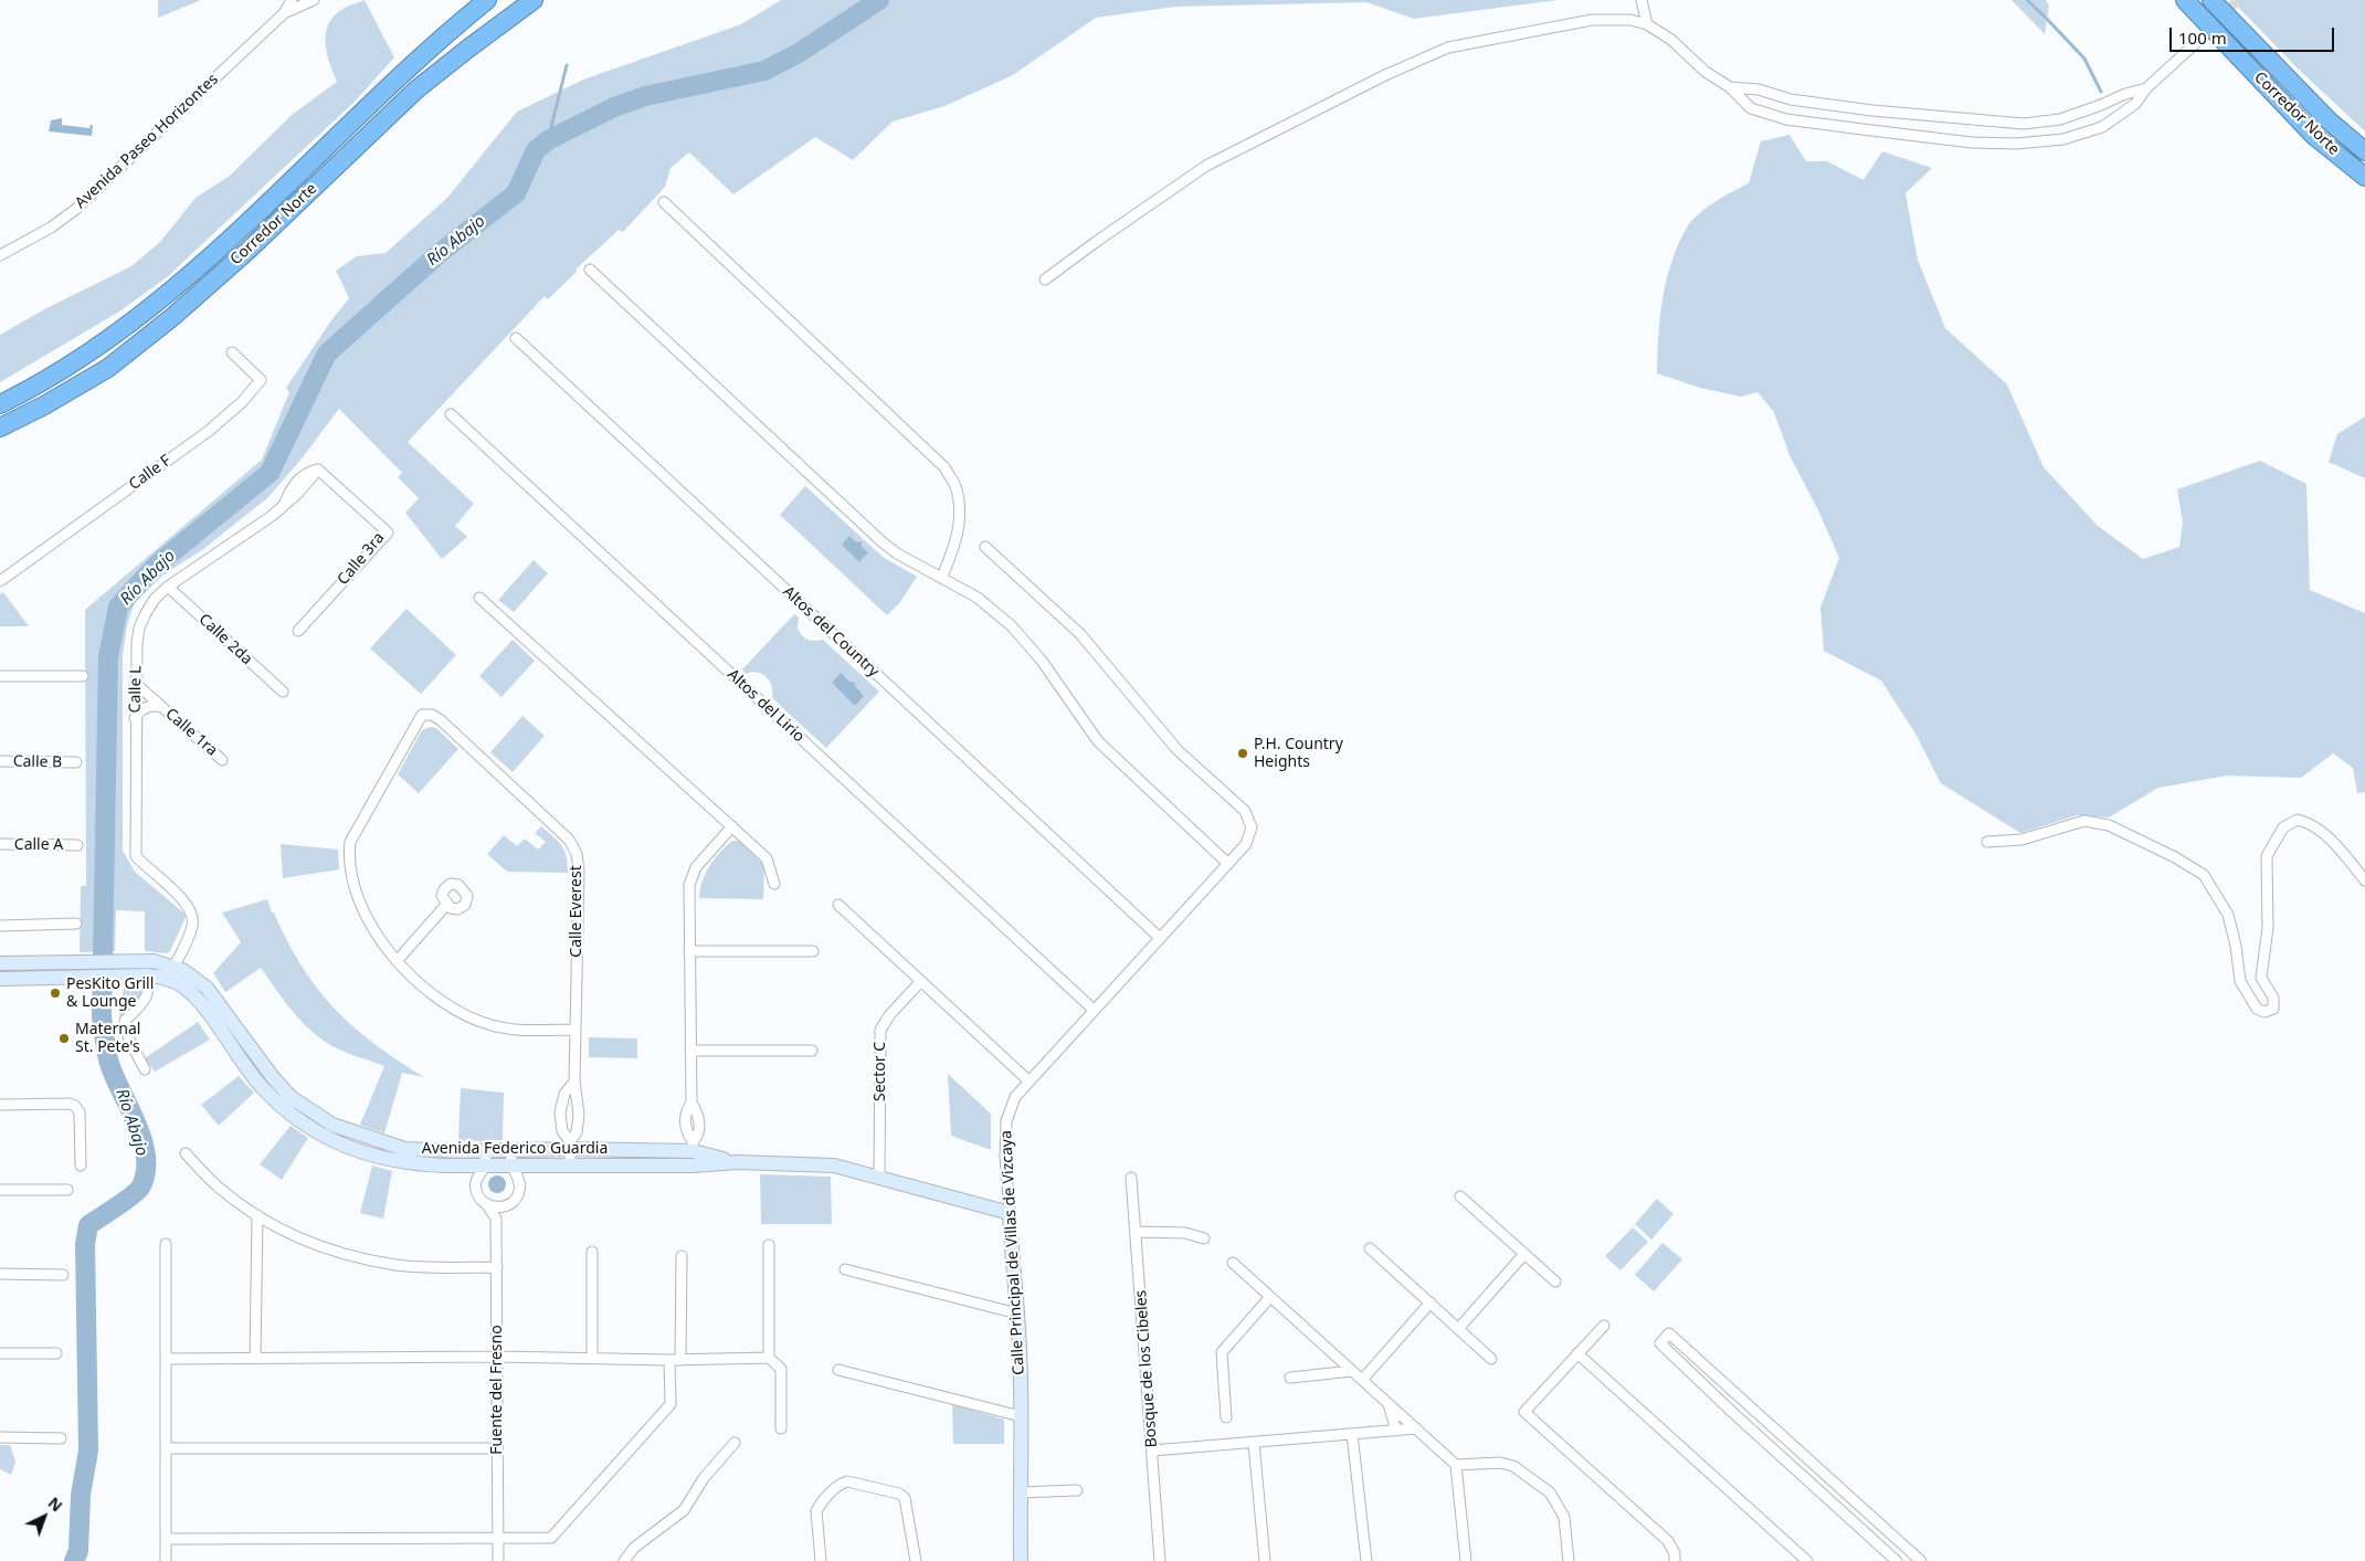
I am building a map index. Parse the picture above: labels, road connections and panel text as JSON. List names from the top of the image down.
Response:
{
  "streets": {
    "highway": ["Corredor Norte"],
    "street": [
      "Avenida Paseo Horizontes",
      "Calle F",
      "Calle 3ra",
      "Altos del Country",
      "Calle 2da",
      "Calle L",
      "Altos del Lirio",
      "Calle 1ra",
      "Calle B",
      "Calle A",
      "Calle Everest",
      "Sector C",
      "Avenida Federico Guardia",
      "Calle Principal de Villas de Vizcaya",
      "Bosque de los Cibeles",
      "Fuente del Fresno"
    ]
  },
  "crossings": [
    ["Calle 3ra", "Calle L"],
    ["Altos del Country", "Calle Principal de Villas de Vizcaya"],
    ["Calle 2da", "Calle L"],
    ["Calle L", "Calle 1ra"],
    ["Calle L", "Avenida Federico Guardia"],
    ["Altos del Lirio", "Calle Principal de Villas de Vizcaya"],
    ["Calle Everest", "Avenida Federico Guardia"],
    ["Sector C", "Avenida Federico Guardia"],
    ["Avenida Federico Guardia", "Calle Principal de Villas de Vizcaya"]
  ],
  "water": ["Río Abajo"],
  "places": ["P.H. Country Heights", "PesKito Grill & Lounge", "Maternal St. Pete's"],
  "scale_bar": "100 m",
  "north": "top right"
}
